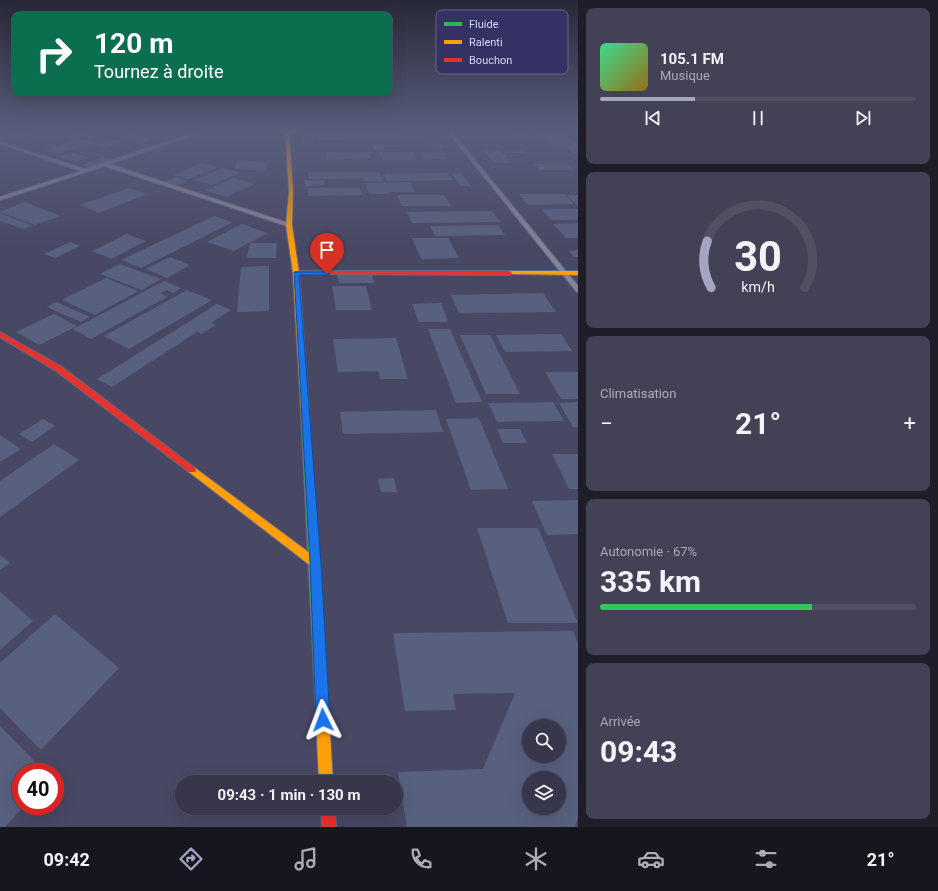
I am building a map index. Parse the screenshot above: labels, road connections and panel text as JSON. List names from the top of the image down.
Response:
{
  "legend": ["Fluide", "Ralenti", "Bouchon"],
  "page": {
    "turn": ["120 m", "Tournez à droite"],
    "song": ["105.1 FM", "Musique"],
    "tile": [
      "Climatisation",
      ["Autonomie · 67%", "335 km"],
      ["Arrivée", "09:43"]
    ],
    "heat": ["−", "21°", "+"],
    "limit": "40",
    "trip": "09:43 · 1 min · 130 m",
    "tabs": ["09:42", "21°"],
    "gauge": ["30", "km/h"]
  }
}
